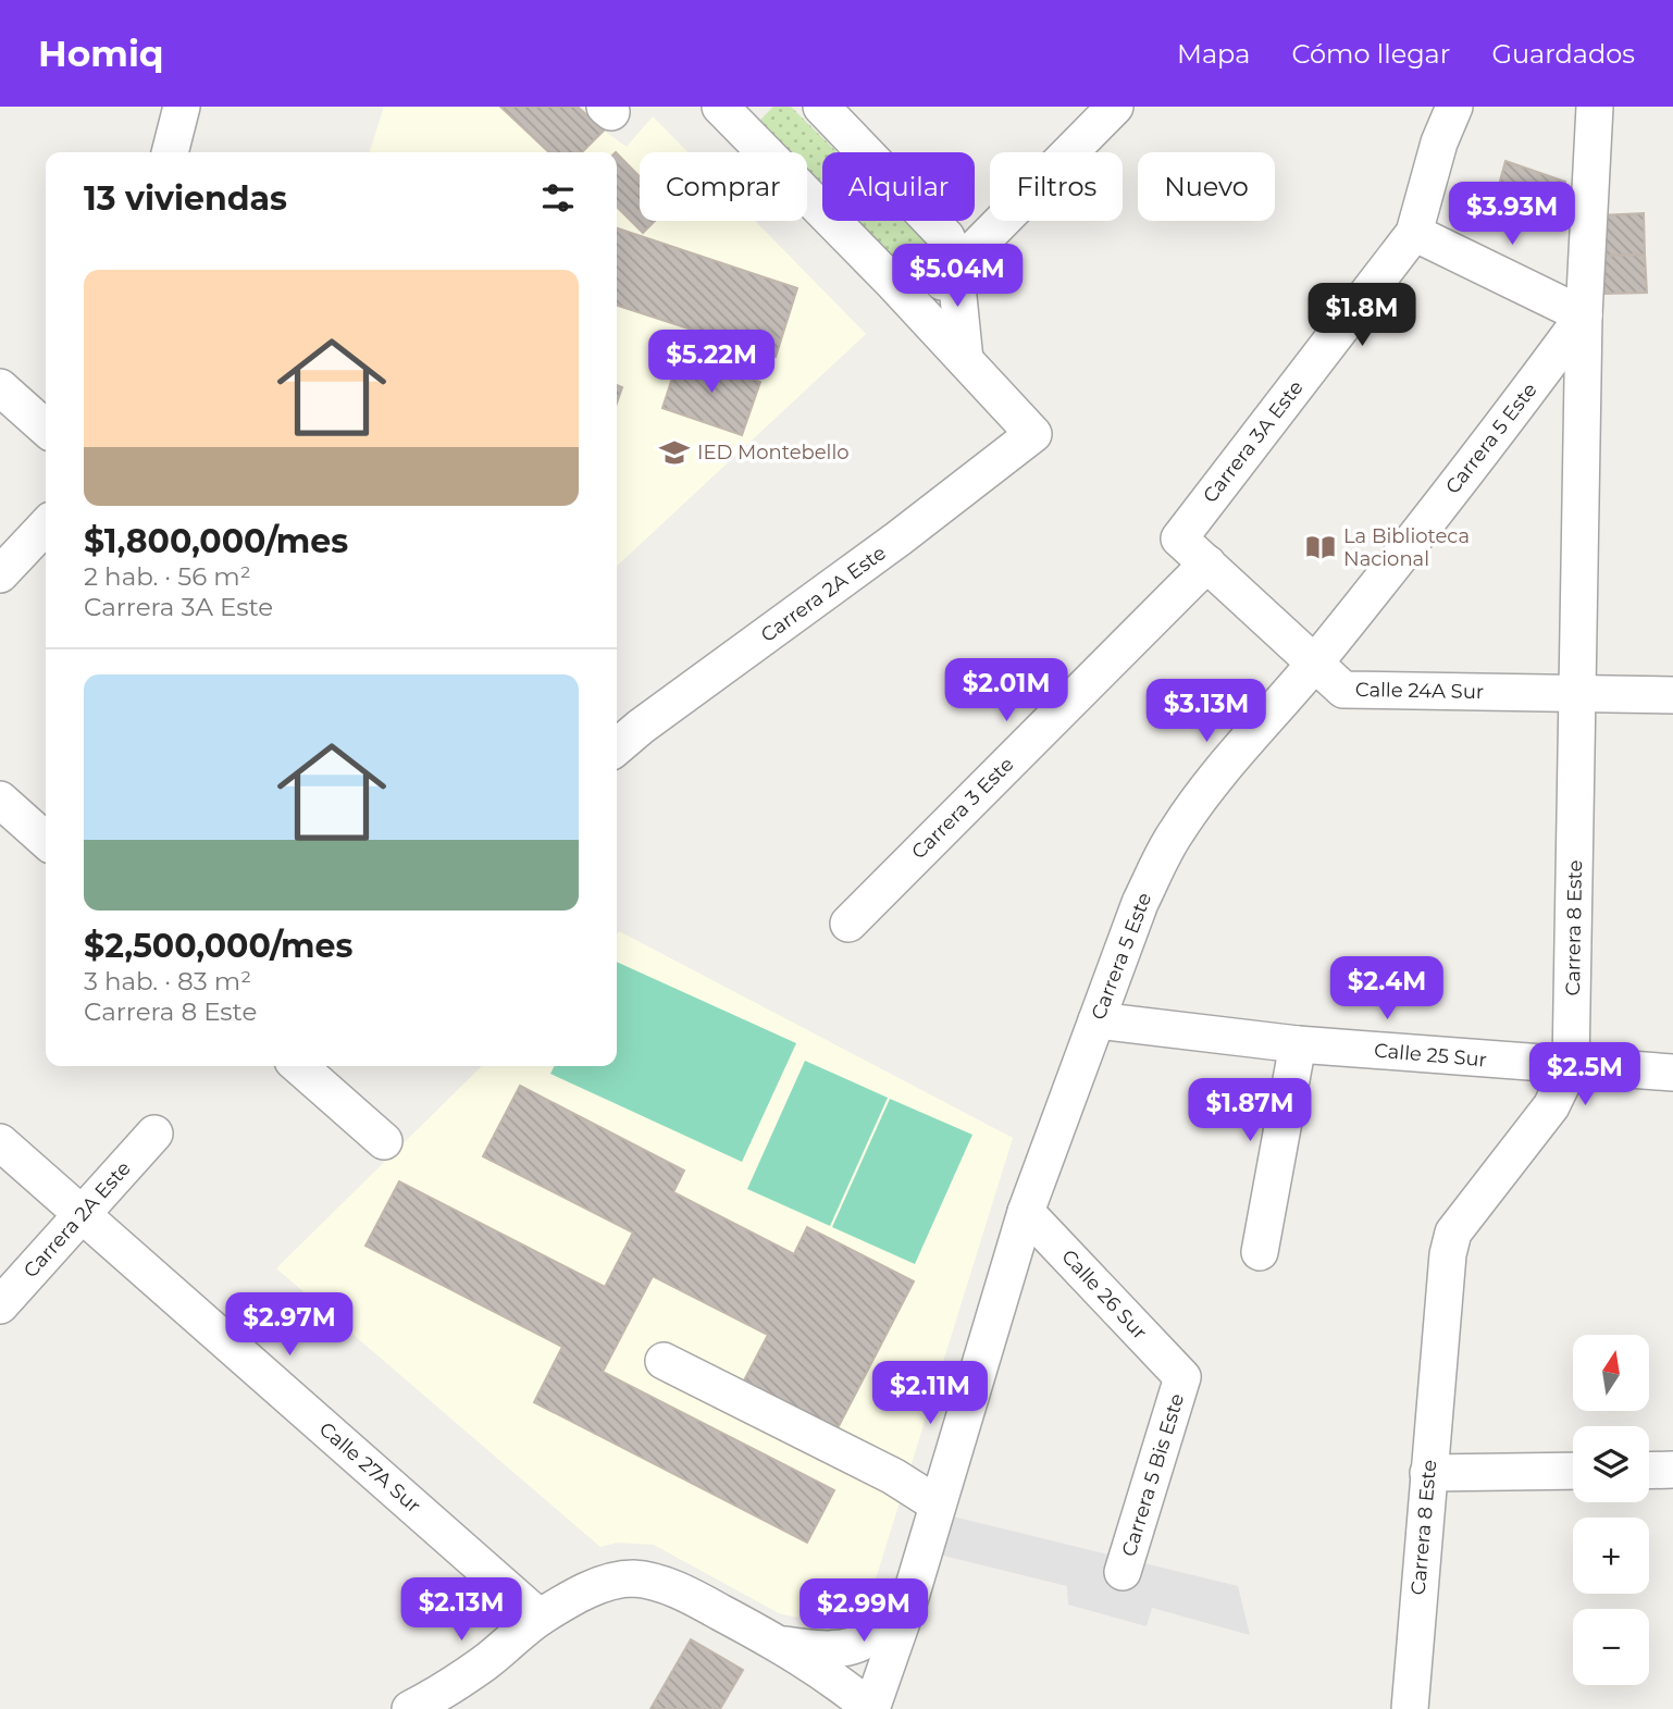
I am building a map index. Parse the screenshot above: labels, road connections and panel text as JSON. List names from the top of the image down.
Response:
{
  "streets": {
    "street": [
      "Carrera 5 Este",
      "Carrera 3A Este",
      "Carrera 2A Este",
      "Calle 24A Sur",
      "Carrera 3 Este",
      "Carrera 8 Este",
      "Calle 25 Sur",
      "Calle 26 Sur",
      "Calle 27A Sur",
      "Carrera 5 Bis Este"
    ]
  },
  "crossings": [
    ["Carrera 5 Este", "Calle 24A Sur"],
    ["Carrera 5 Este", "Carrera 8 Este"],
    ["Carrera 5 Este", "Calle 25 Sur"],
    ["Carrera 5 Este", "Calle 26 Sur"],
    ["Carrera 3A Este", "Calle 24A Sur"],
    ["Carrera 2A Este", "Calle 27A Sur"],
    ["Calle 24A Sur", "Carrera 3 Este"],
    ["Calle 24A Sur", "Carrera 8 Este"],
    ["Carrera 8 Este", "Calle 25 Sur"],
    ["Calle 26 Sur", "Carrera 5 Bis Este"]
  ],
  "places": {
    "school or university": ["IED Montebello"],
    "library": ["La Biblioteca Nacional"]
  },
  "north": "top",
  "page": {
    "header": "Homiq",
    "nav": ["Mapa", "Cómo llegar", "Guardados"],
    "chip": [
      "Comprar",
      "Alquilar",
      "Filtros",
      "Nuevo"
    ],
    "heading": "13 viviendas",
    "price": [
      "$3.93M",
      "$5.04M",
      "$1.8M",
      "$5.22M",
      "$2.01M",
      "$3.13M",
      "$2.4M",
      "$2.5M",
      "$1.87M",
      "$2.97M",
      "$2.11M",
      "$2.13M",
      "$2.99M"
    ],
    "list": [
      {
        "name": "$1,800,000/mes",
        "note": "2 hab. · 56 m² · Carrera 3A Este"
      },
      {
        "name": "$2,500,000/mes",
        "note": "3 hab. · 83 m² · Carrera 8 Este"
      }
    ],
    "map_buttons": ["+", "−"]
  }
}
